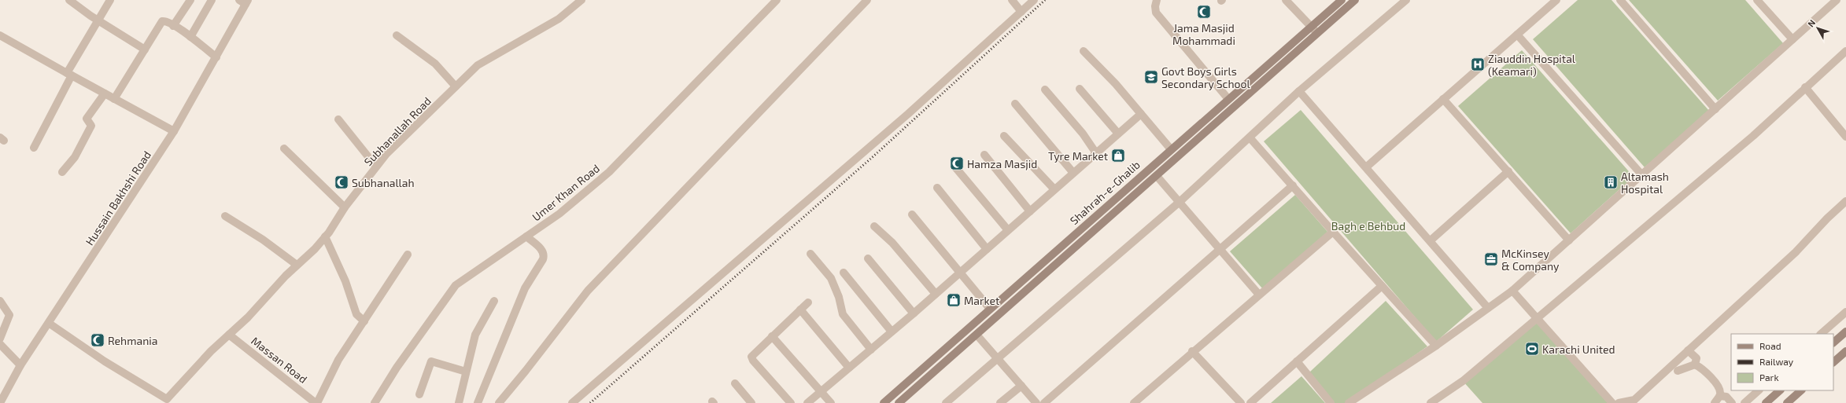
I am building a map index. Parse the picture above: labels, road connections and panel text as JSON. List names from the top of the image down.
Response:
{
  "streets": {
    "main road": ["Shahrah-e-Ghalib"],
    "street": [
      "Subhanallah Road",
      "Umer Khan Road",
      "Hussain Bakhshi Road",
      "Massan Road"
    ]
  },
  "crossings": [
    ["Subhanallah Road", "Massan Road"]
  ],
  "parks": ["Bagh e Behbud"],
  "places": {
    "mosque": [
      "Jama Masjid Mohammadi",
      "Hamza Masjid",
      "Subhanallah",
      "Rehmania"
    ],
    "hospital": ["Ziauddin Hospital (Keamari)"],
    "school or university": ["Govt Boys Girls Secondary School"],
    "shop": ["Tyre Market", "Market"],
    "building": ["Altamash Hospital"],
    "office": ["McKinsey & Company"],
    "sports": ["Karachi United"]
  },
  "legend": ["Road", "Railway", "Park"],
  "north": "top left"
}
